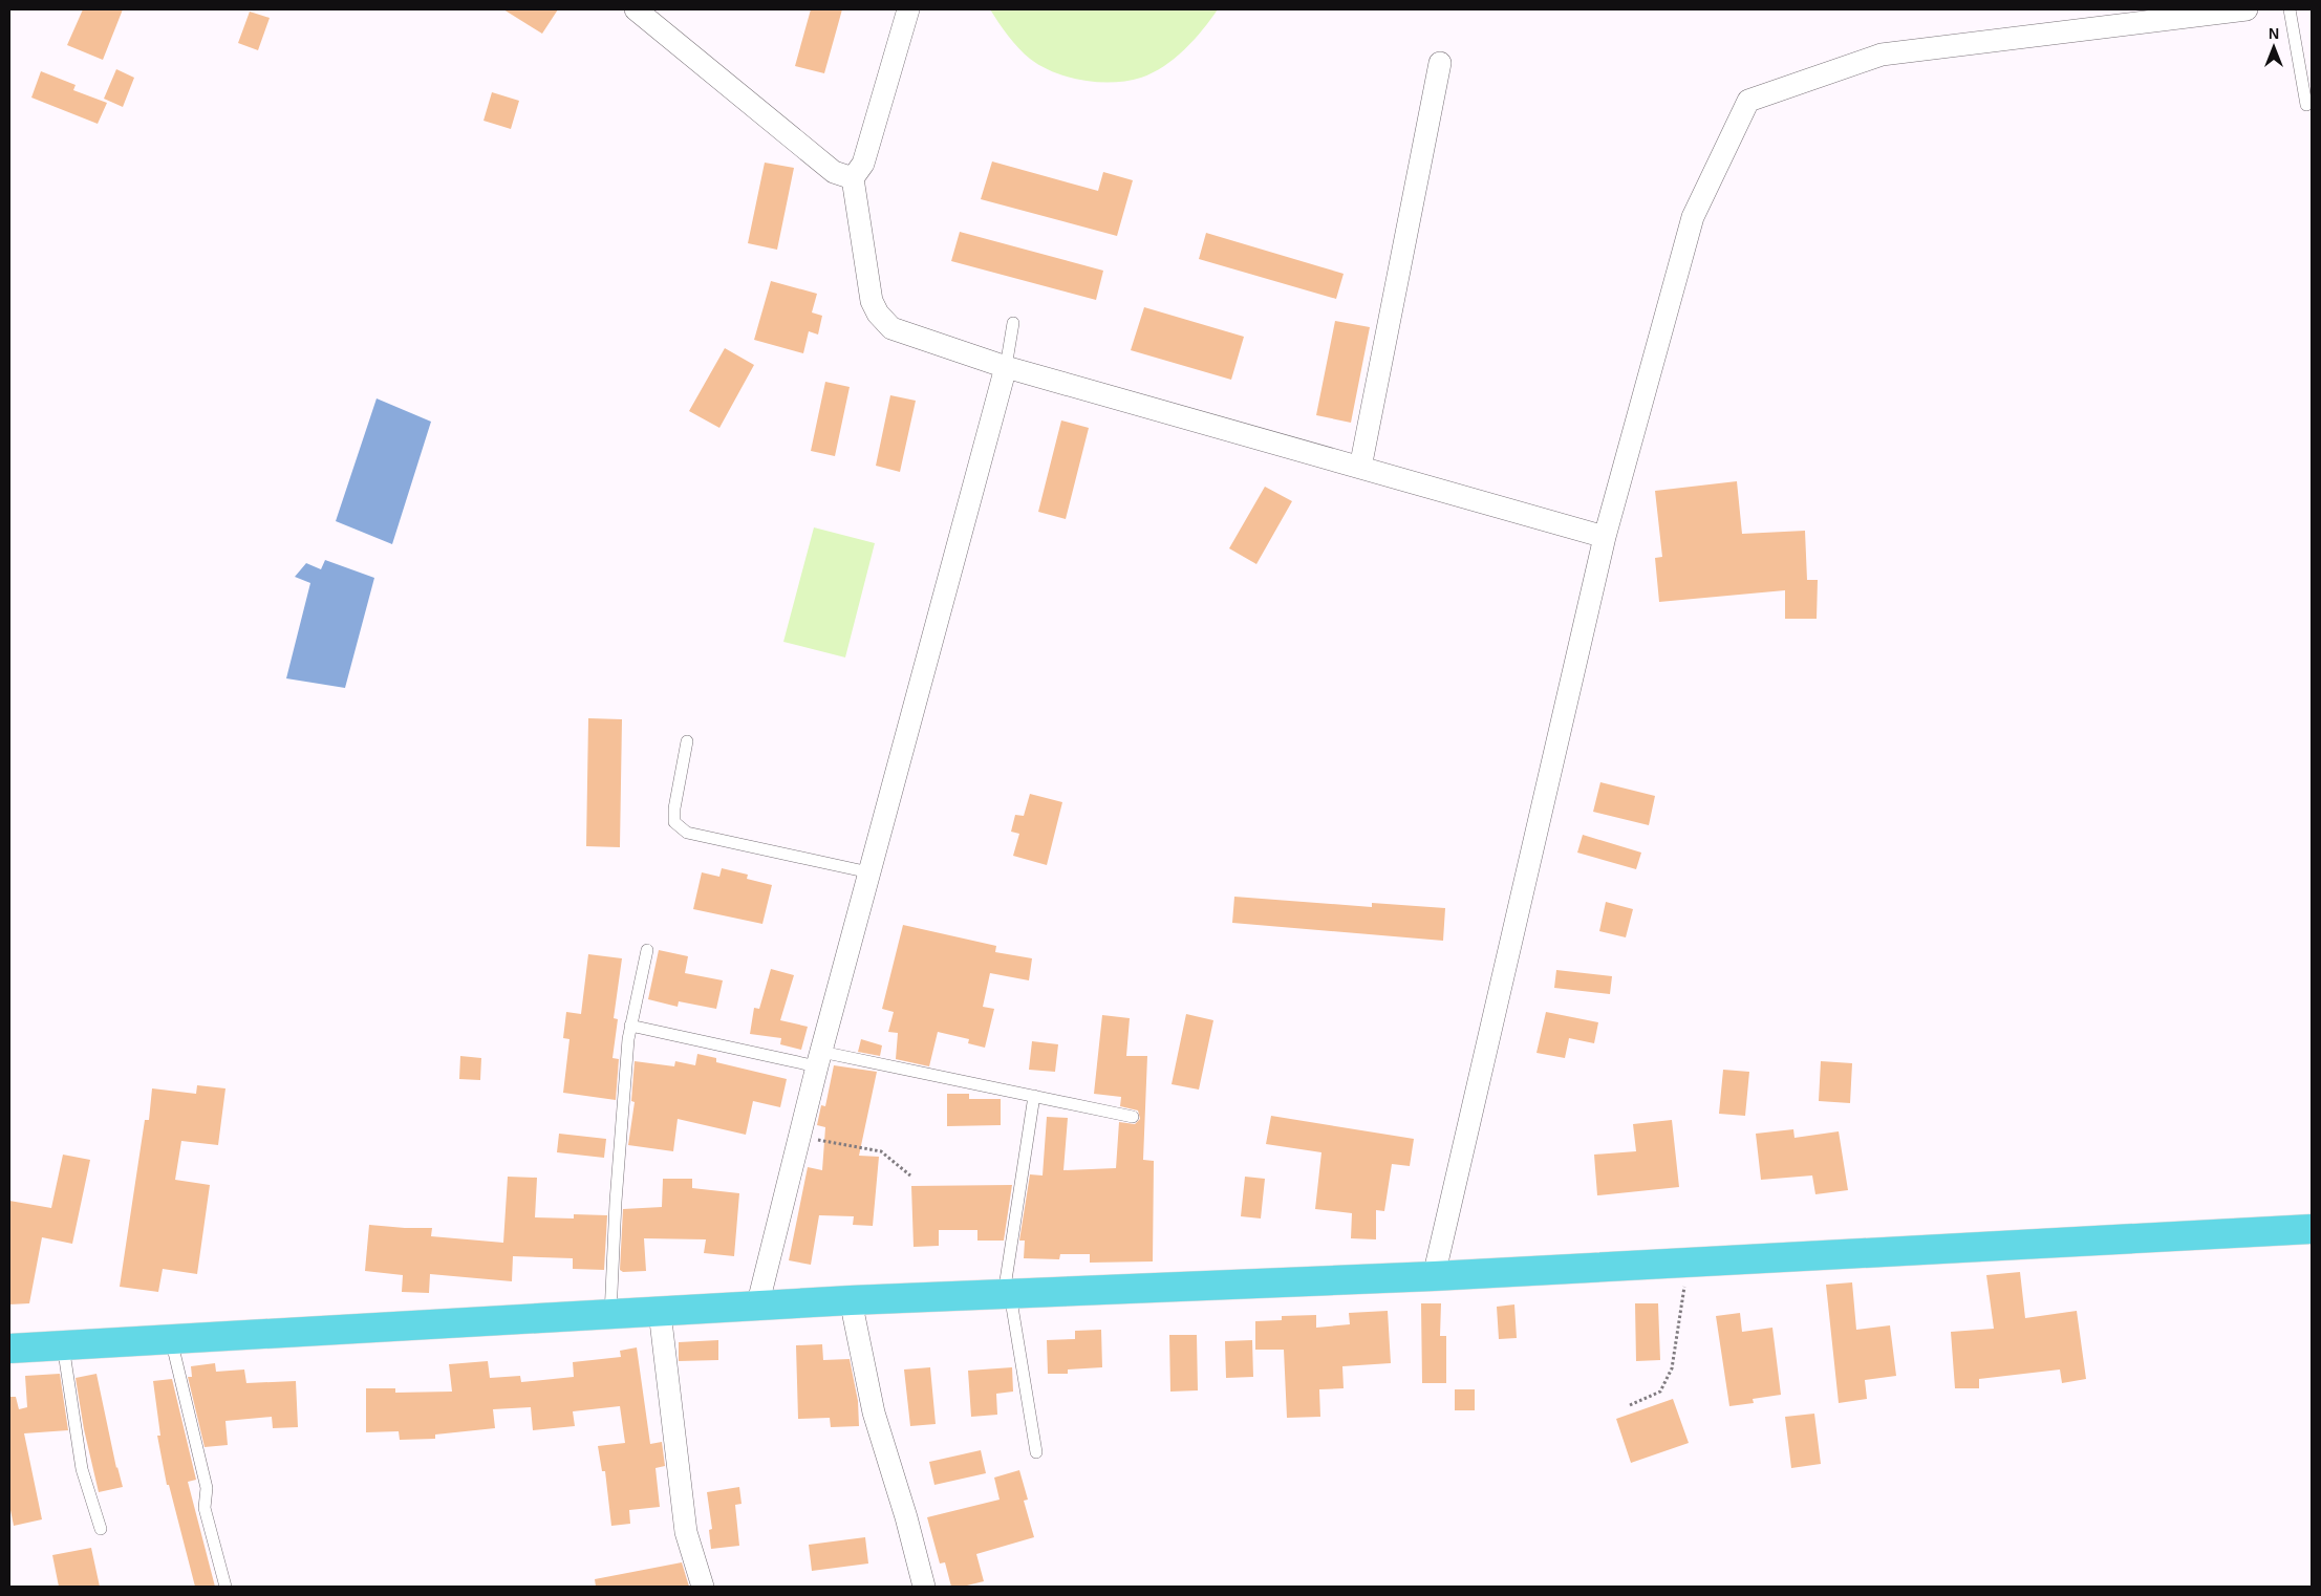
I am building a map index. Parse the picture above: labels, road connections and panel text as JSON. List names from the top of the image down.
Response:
{
  "north": "top"
}
